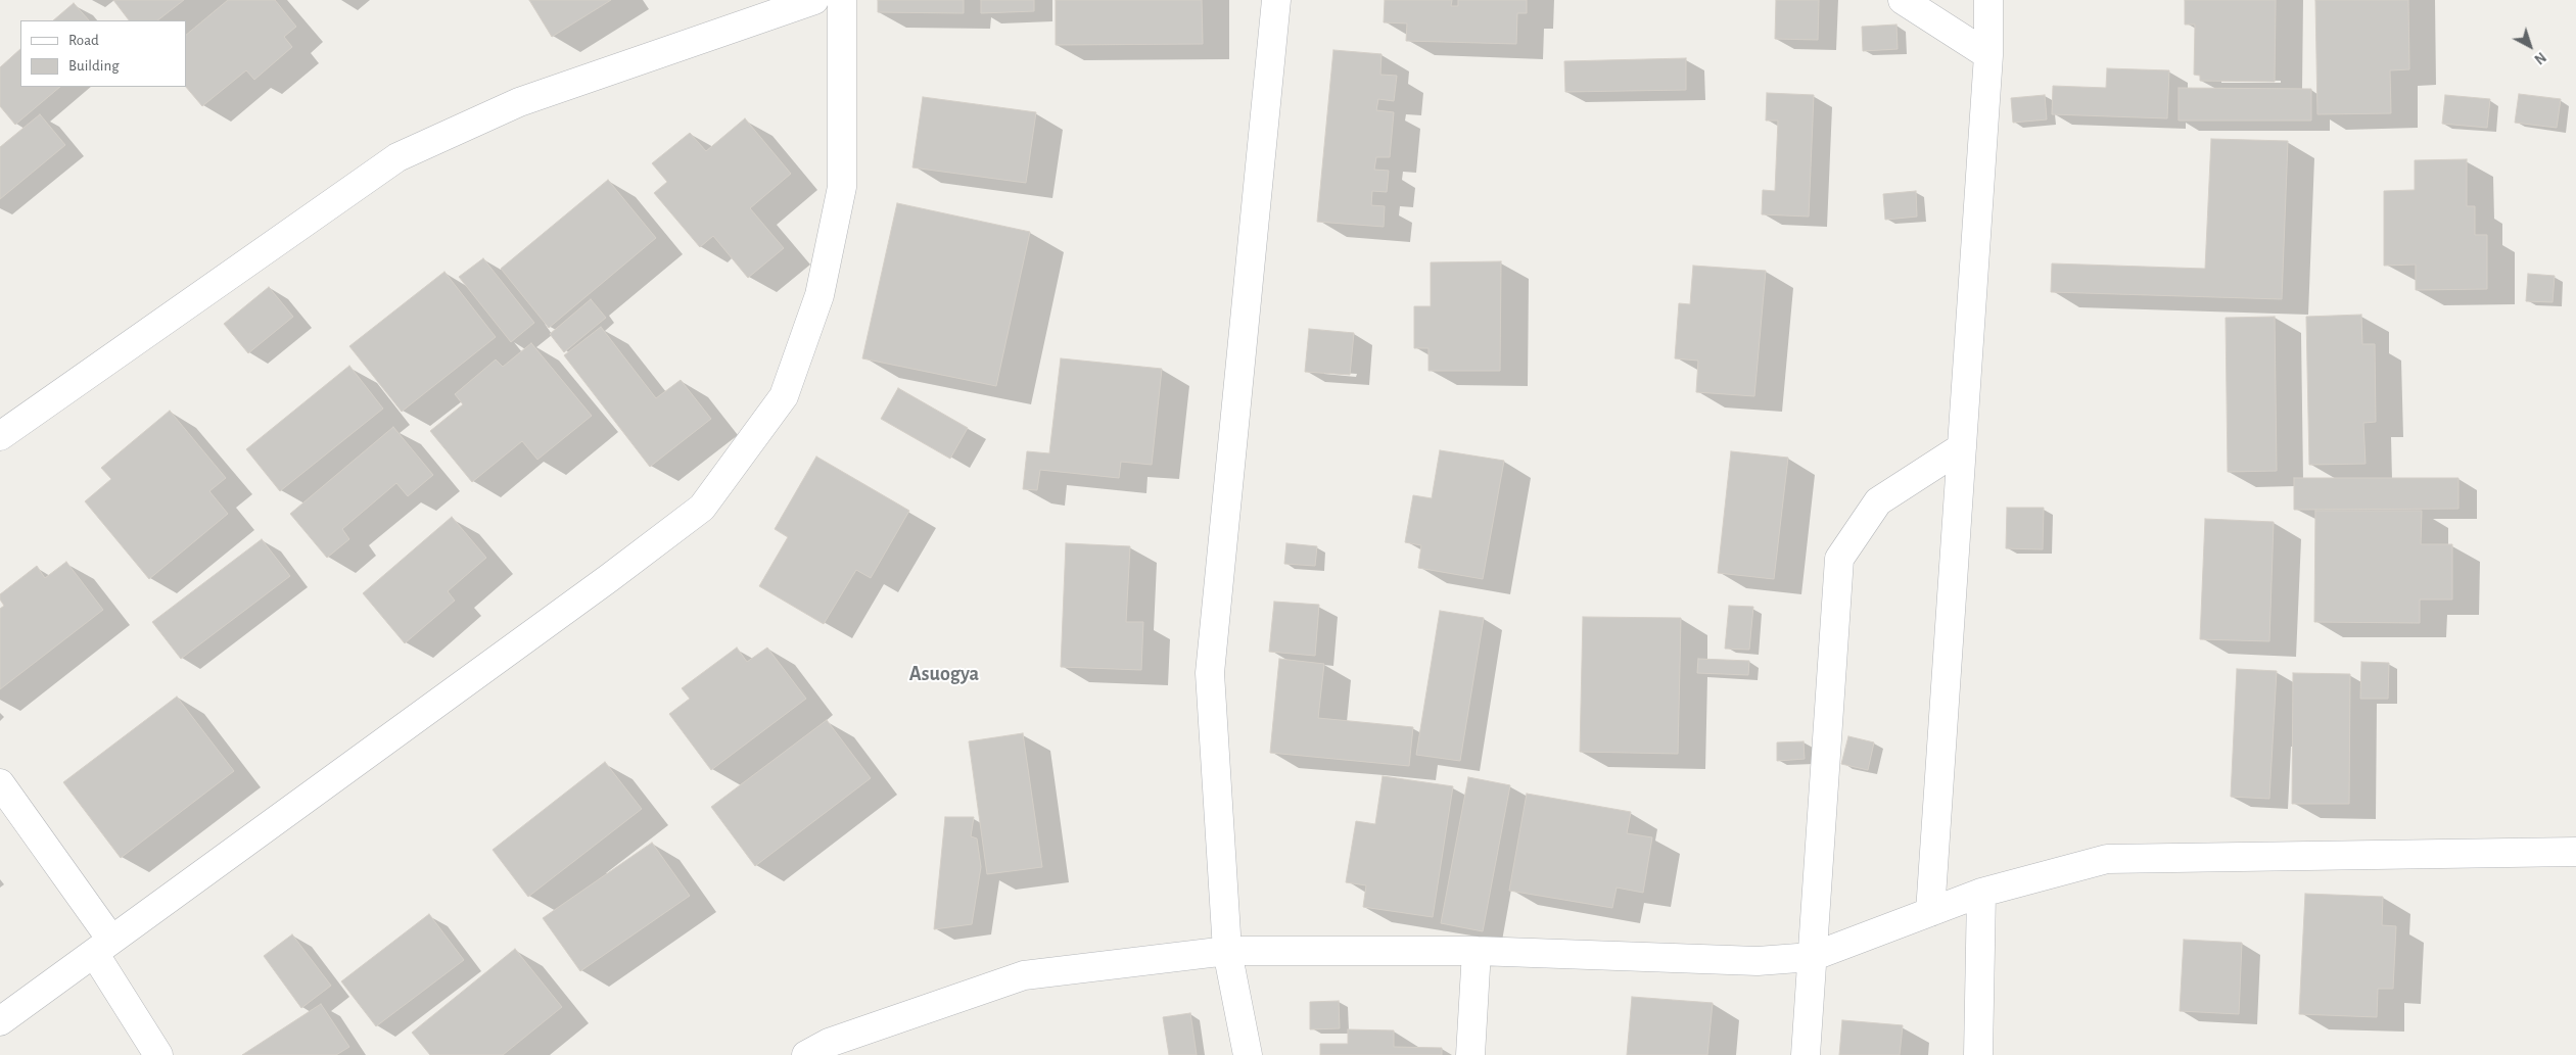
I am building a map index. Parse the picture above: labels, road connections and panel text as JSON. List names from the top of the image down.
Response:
{
  "districts": ["Asuogya"],
  "legend": ["Road", "Building"],
  "north": "bottom right"
}
